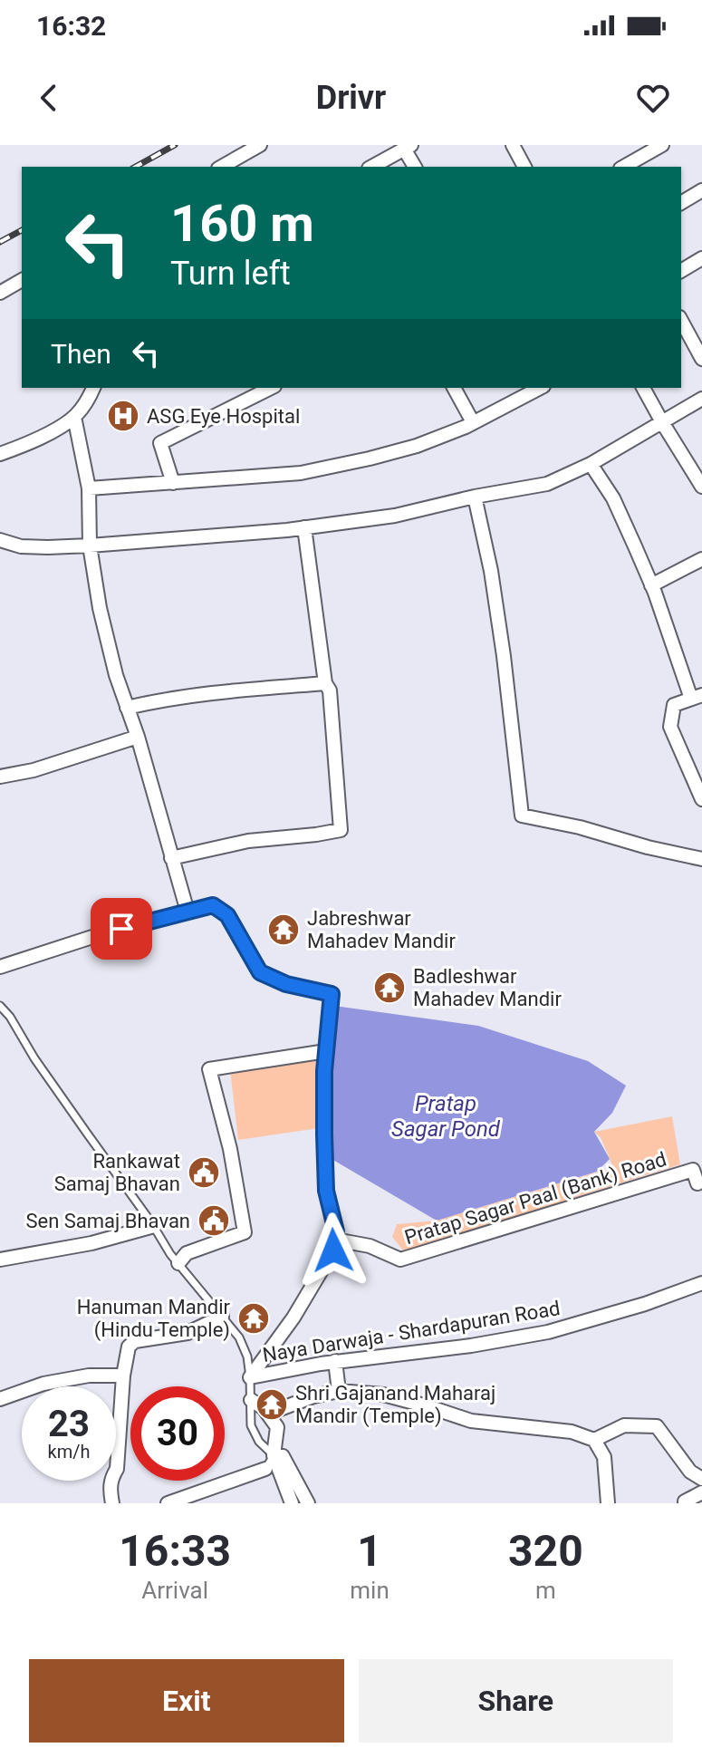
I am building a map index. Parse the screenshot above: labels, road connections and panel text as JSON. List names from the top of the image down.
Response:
{
  "streets": {
    "street": ["Pratap Sagar Paal (Bank) Road", "Naya Darwaja - Shardapuran Road"]
  },
  "water": ["Pratap Sagar Pond"],
  "places": {
    "hospital": ["ASG Eye Hospital"],
    "temple": [
      "Jabreshwar Mahadev Mandir",
      "Badleshwar Mahadev Mandir",
      "Hanuman Mandir (Hindu Temple)",
      "Shri Gajanand Maharaj Mandir (Temple)"
    ],
    "public building": ["Rankawat Samaj Bhavan", "Sen Samaj Bhavan"]
  },
  "page": {
    "status": "16:32",
    "header": "Drivr",
    "turn": ["160 m", "Turn left"],
    "then": "Then",
    "speed": "23 km/h",
    "limit": "30",
    "eta": [
      "16:33",
      "Arrival",
      "1",
      "min",
      "320",
      "m"
    ],
    "buttons": ["Exit", "Share"]
  }
}
